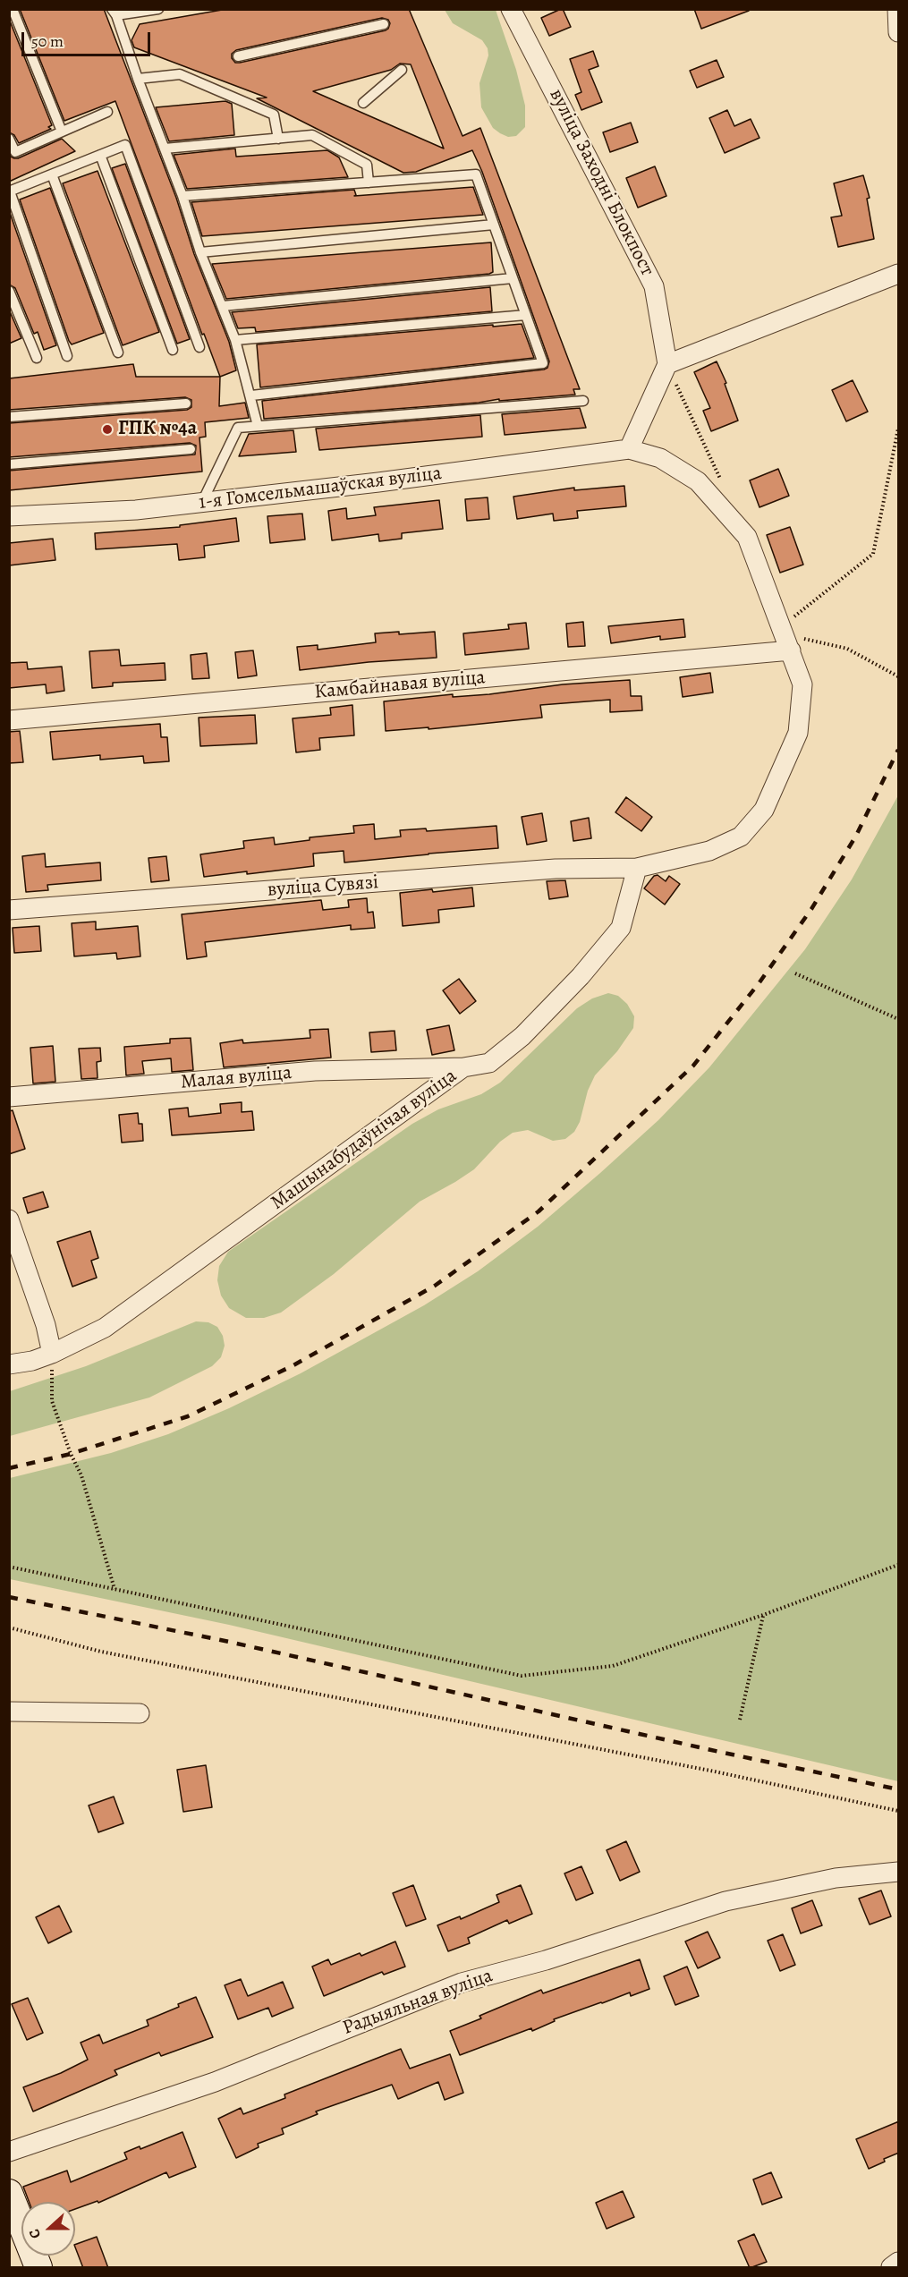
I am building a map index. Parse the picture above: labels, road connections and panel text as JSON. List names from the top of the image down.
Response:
{
  "streets": {
    "street": [
      "вуліца Заходні Блокпост",
      "1-я Гомсельмашаўская вуліца",
      "Камбайнавая вуліца",
      "вуліца Сувязі",
      "Малая вуліца",
      "Машынабудаўнічая вуліца",
      "Радыяльная вуліца"
    ]
  },
  "crossings": [
    ["вуліца Сувязі", "Машынабудаўнічая вуліца"],
    ["Малая вуліца", "Машынабудаўнічая вуліца"]
  ],
  "places": ["ГПК №4а"],
  "scale_bar": "50 m",
  "north": "left"
}
